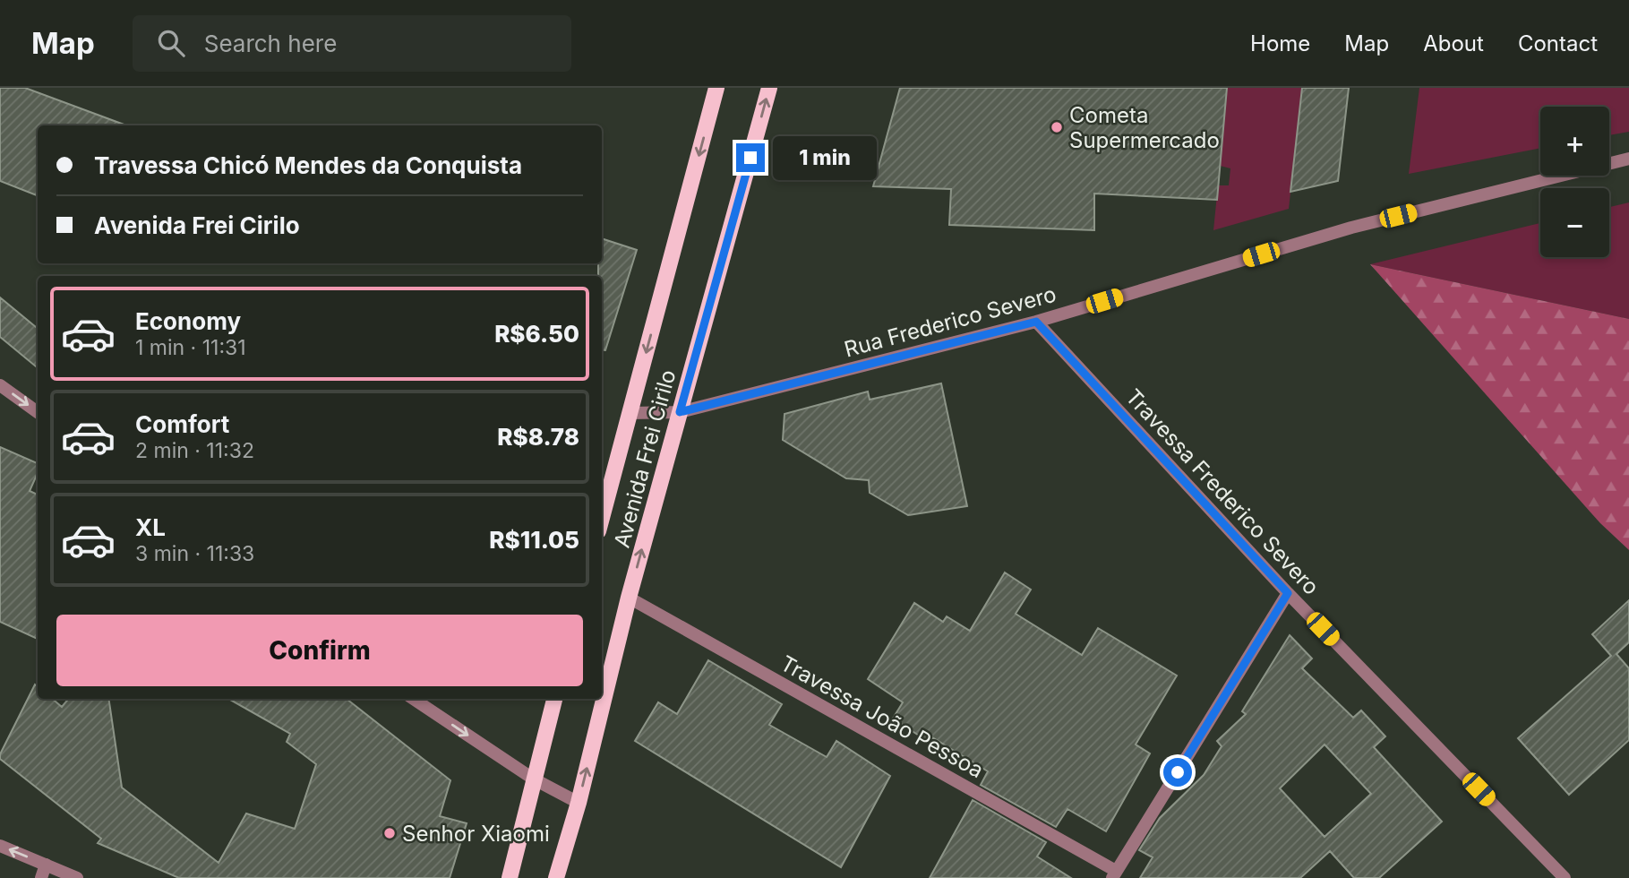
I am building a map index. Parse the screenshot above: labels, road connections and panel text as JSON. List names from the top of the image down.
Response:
{
  "streets": {
    "main road": ["Avenida Frei Cirilo"],
    "street": ["Rua Frederico Severo", "Travessa Frederico Severo", "Travessa João Pessoa"]
  },
  "crossings": [
    ["Rua Frederico Severo", "Avenida Frei Cirilo"],
    ["Rua Frederico Severo", "Travessa Frederico Severo"],
    ["Avenida Frei Cirilo", "Travessa João Pessoa"]
  ],
  "places": ["Cometa Supermercado", "Senhor Xiaomi"],
  "page": {
    "header": "Map",
    "search": "Search here",
    "nav": [
      "Home",
      "Map",
      "About",
      "Contact"
    ],
    "map_buttons": ["+", "−"],
    "banner": ["Travessa Chicó Mendes da Conquista", "Avenida Frei Cirilo"],
    "bubble": "1 min",
    "list": [
      {
        "name": "Economy",
        "note": "1 min · 11:31",
        "value": "R$6.50"
      },
      {
        "name": "Comfort",
        "note": "2 min · 11:32",
        "value": "R$8.78"
      },
      {
        "name": "XL",
        "note": "3 min · 11:33",
        "value": "R$11.05"
      }
    ],
    "buttons": "Confirm"
  }
}
